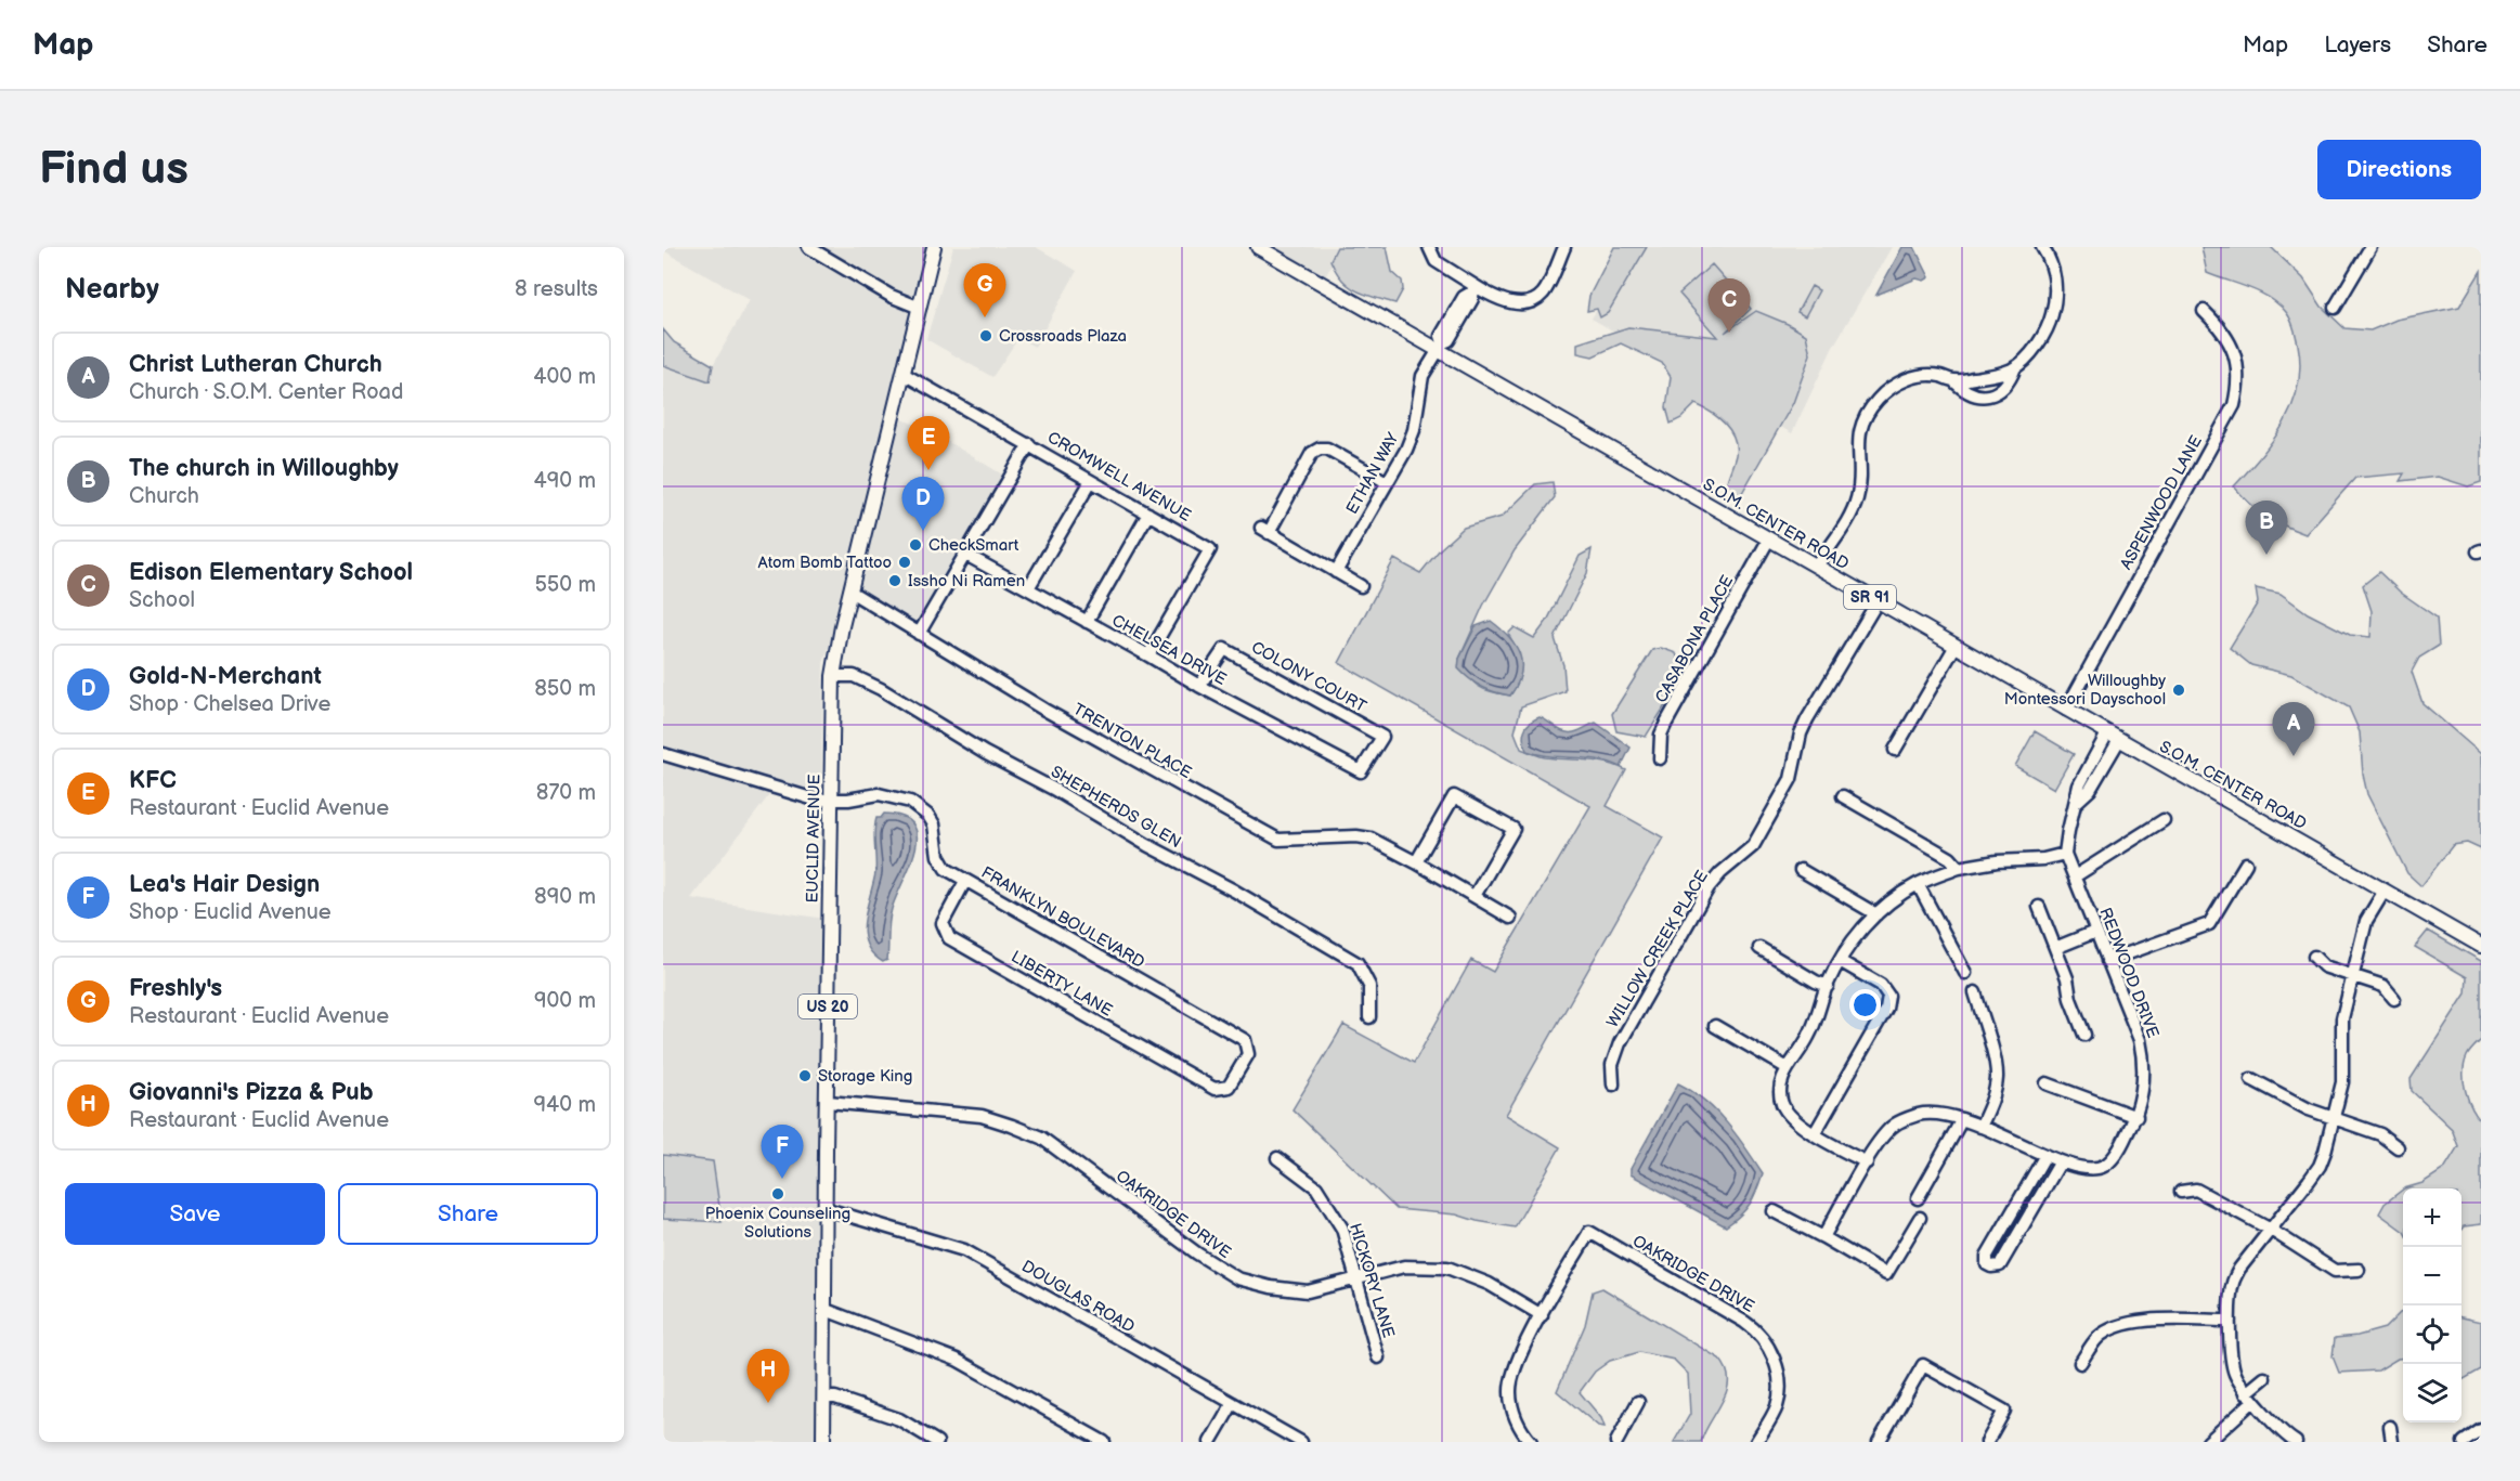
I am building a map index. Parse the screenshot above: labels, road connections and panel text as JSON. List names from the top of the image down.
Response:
{
  "streets": {
    "main road": [
      "S.O.M. CENTER ROAD",
      "SR 91",
      "EUCLID AVENUE",
      "US 20"
    ],
    "street": [
      "ETHAN WAY",
      "CROMWELL AVENUE",
      "ASPENWOOD LANE",
      "CASABONA PLACE",
      "CHELSEA DRIVE",
      "COLONY COURT",
      "TRENTON PLACE",
      "SHEPHERDS GLEN",
      "FRANKLYN BOULEVARD",
      "WILLOW CREEK PLACE",
      "REDWOOD DRIVE",
      "LIBERTY LANE",
      "OAKRIDGE DRIVE",
      "HICKORY LANE",
      "DOUGLAS ROAD"
    ]
  },
  "crossings": [
    ["ETHAN WAY", "S.O.M. CENTER ROAD"],
    ["CROMWELL AVENUE", "CHELSEA DRIVE"],
    ["CROMWELL AVENUE", "EUCLID AVENUE"],
    ["ASPENWOOD LANE", "S.O.M. CENTER ROAD"],
    ["S.O.M. CENTER ROAD", "CASABONA PLACE"],
    ["S.O.M. CENTER ROAD", "WILLOW CREEK PLACE"],
    ["CHELSEA DRIVE", "COLONY COURT"],
    ["TRENTON PLACE", "EUCLID AVENUE"],
    ["SHEPHERDS GLEN", "EUCLID AVENUE"],
    ["EUCLID AVENUE", "FRANKLYN BOULEVARD"],
    ["EUCLID AVENUE", "OAKRIDGE DRIVE"],
    ["EUCLID AVENUE", "DOUGLAS ROAD"],
    ["FRANKLYN BOULEVARD", "LIBERTY LANE"],
    ["OAKRIDGE DRIVE", "HICKORY LANE"]
  ],
  "places": [
    "Crossroads Plaza",
    "CheckSmart",
    "Atom Bomb Tattoo",
    "Issho Ni Ramen",
    "Willoughby Montessori Dayschool",
    "Storage King",
    "Phoenix Counseling Solutions"
  ],
  "page": {
    "header": "Map",
    "nav": ["Map", "Layers", "Share"],
    "buttons": [
      "Directions",
      ["Save", "Share"]
    ],
    "title": "Find us",
    "heading": ["Nearby", "8 results"],
    "pins": [
      "G",
      "C",
      "E",
      "D",
      "B",
      "A",
      "F",
      "H"
    ],
    "list": [
      {
        "mark": "A",
        "name": "Christ Lutheran Church",
        "note": "Church · S.O.M. Center Road",
        "value": "400 m"
      },
      {
        "mark": "B",
        "name": "The church in Willoughby",
        "note": "Church",
        "value": "490 m"
      },
      {
        "mark": "C",
        "name": "Edison Elementary School",
        "note": "School",
        "value": "550 m"
      },
      {
        "mark": "D",
        "name": "Gold-N-Merchant",
        "note": "Shop · Chelsea Drive",
        "value": "850 m"
      },
      {
        "mark": "E",
        "name": "KFC",
        "note": "Restaurant · Euclid Avenue",
        "value": "870 m"
      },
      {
        "mark": "F",
        "name": "Lea's Hair Design",
        "note": "Shop · Euclid Avenue",
        "value": "890 m"
      },
      {
        "mark": "G",
        "name": "Freshly's",
        "note": "Restaurant · Euclid Avenue",
        "value": "900 m"
      },
      {
        "mark": "H",
        "name": "Giovanni's Pizza & Pub",
        "note": "Restaurant · Euclid Avenue",
        "value": "940 m"
      }
    ],
    "map_buttons": ["+", "−"]
  }
}
